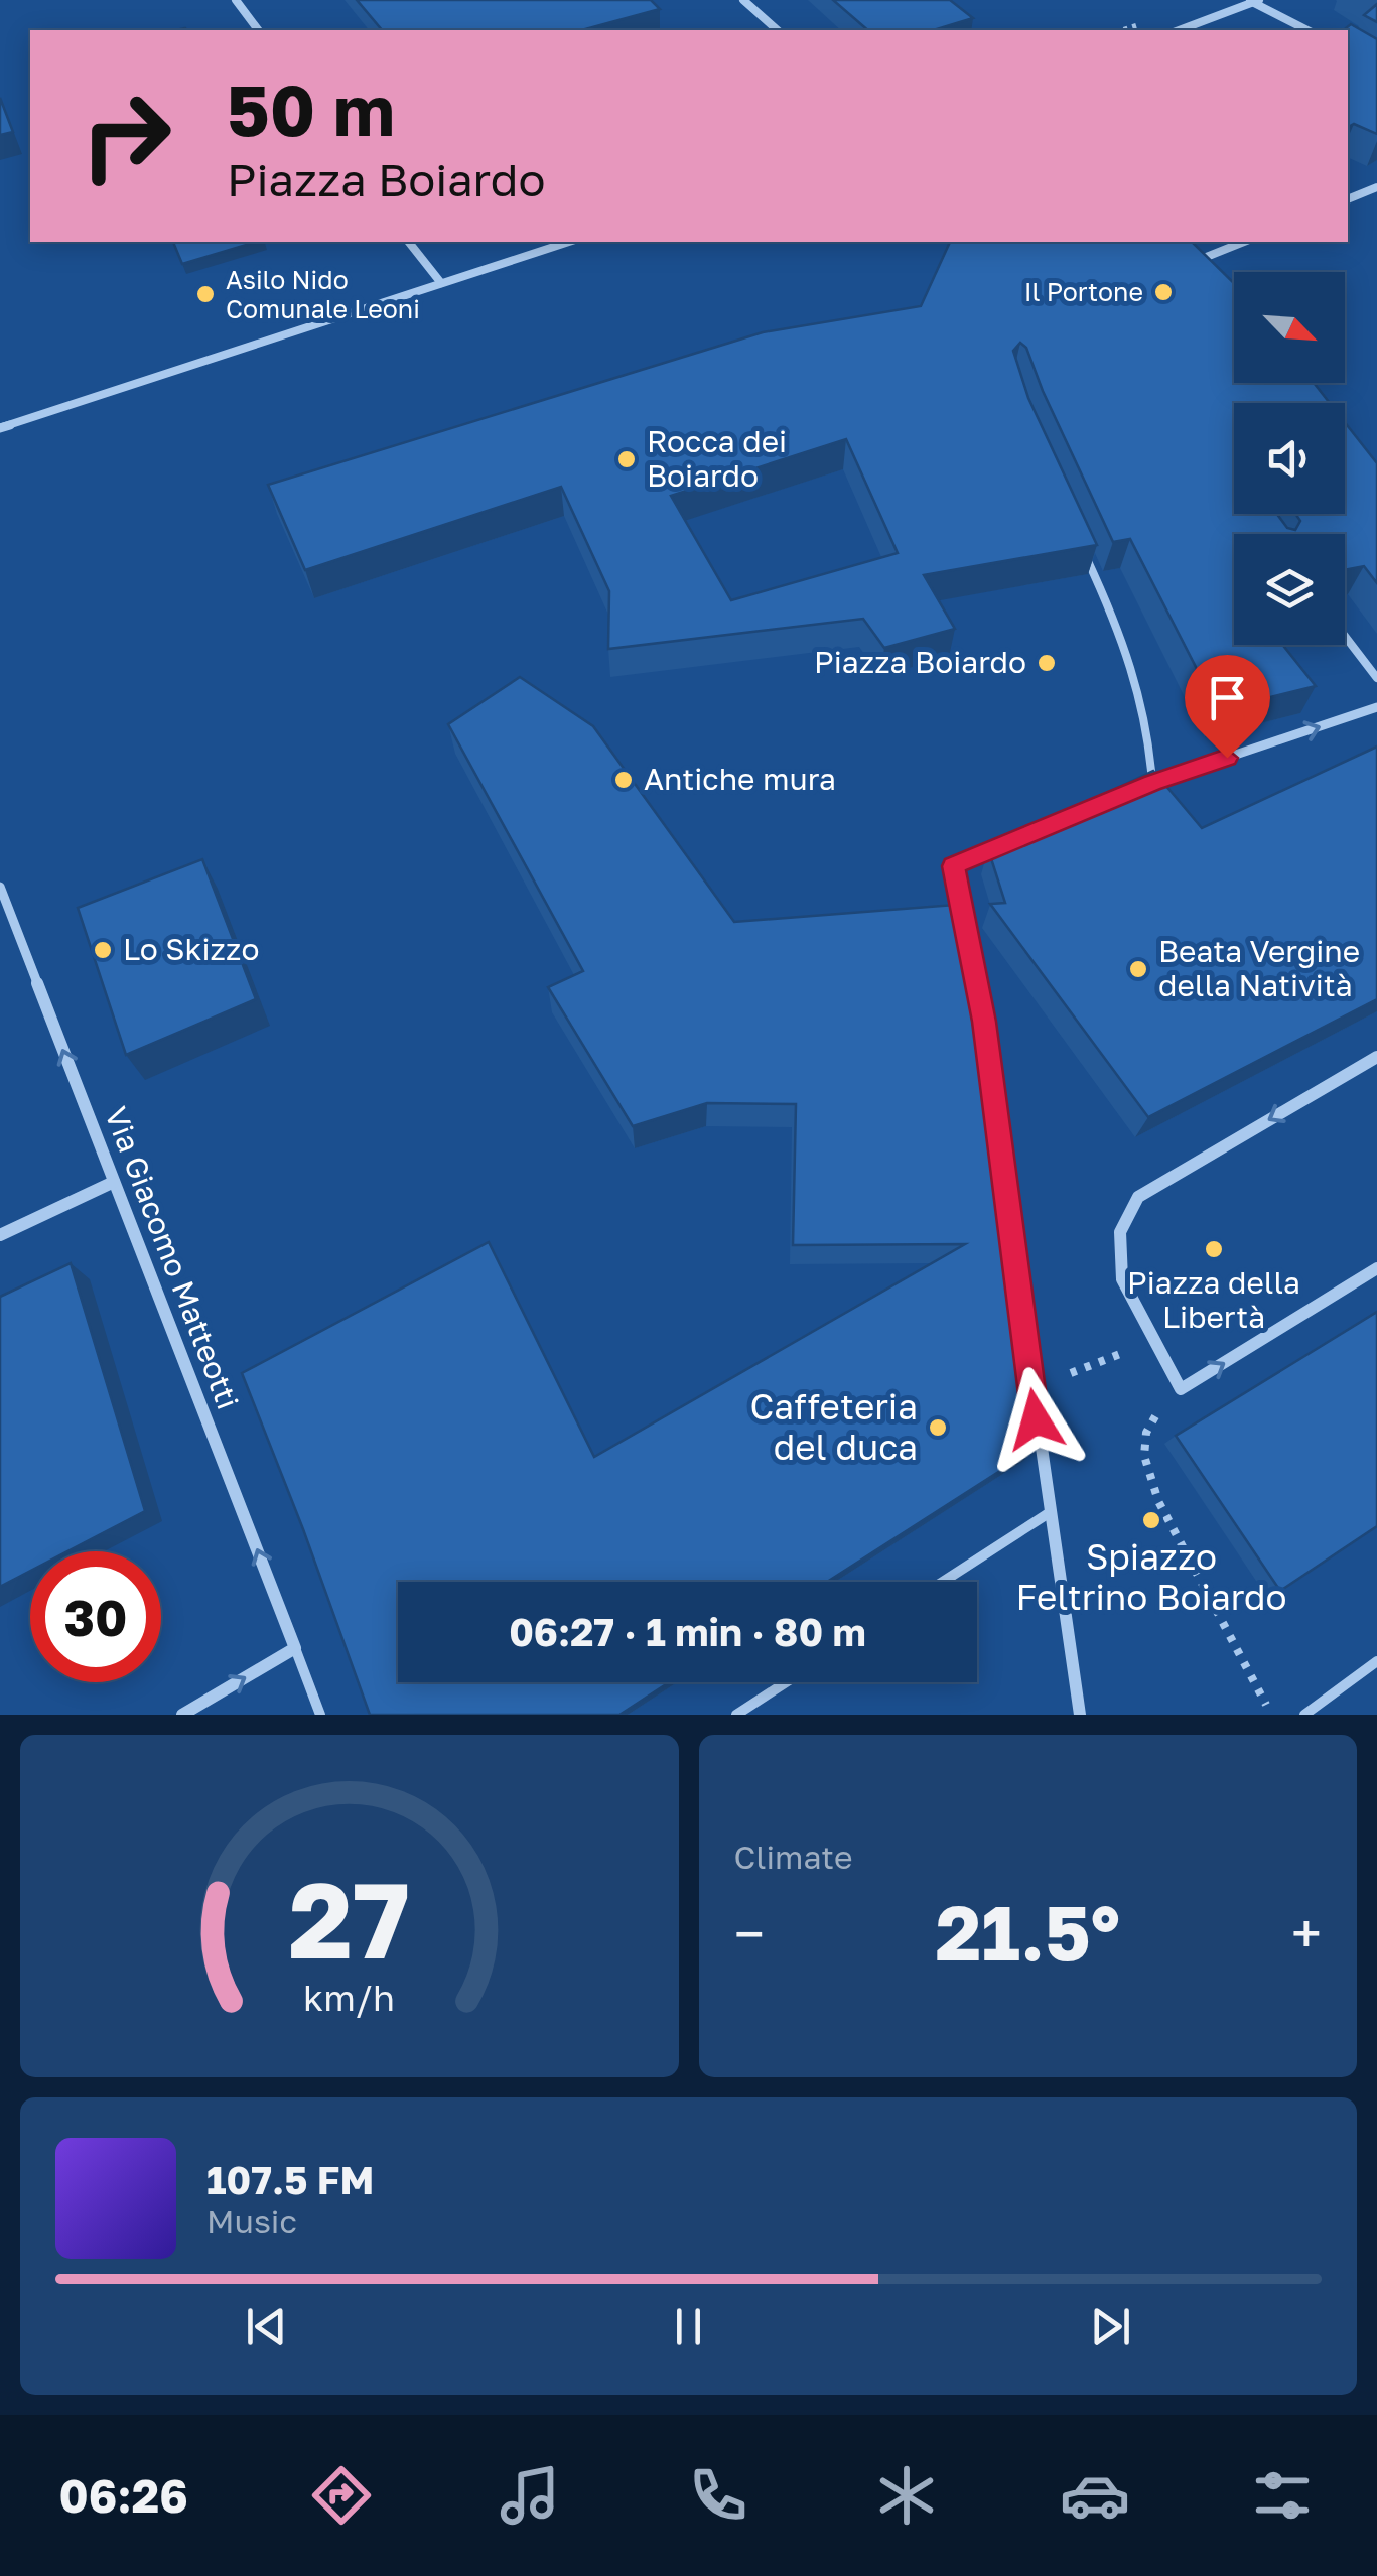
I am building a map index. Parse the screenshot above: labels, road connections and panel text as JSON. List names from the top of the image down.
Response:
{
  "streets": {
    "street": ["Via Giacomo Matteotti"]
  },
  "one_way": ["Via Giacomo Matteotti"],
  "places": [
    "Il Portone",
    "Asilo Nido Comunale Leoni",
    "Rocca dei Boiardo",
    "Piazza Boiardo",
    "Antiche mura",
    "Lo Skizzo",
    "Beata Vergine della Natività",
    "Piazza della Libertà",
    "Caffeteria del duca",
    "Spiazzo Feltrino Boiardo"
  ],
  "north": "bottom right",
  "page": {
    "turn": ["50 m", "Piazza Boiardo"],
    "limit": "30",
    "trip": "06:27 · 1 min · 80 m",
    "tile": "Climate",
    "heat": ["−", "21.5°", "+"],
    "song": ["107.5 FM", "Music"],
    "tabs": "06:26",
    "gauge": ["27", "km/h"]
  }
}
